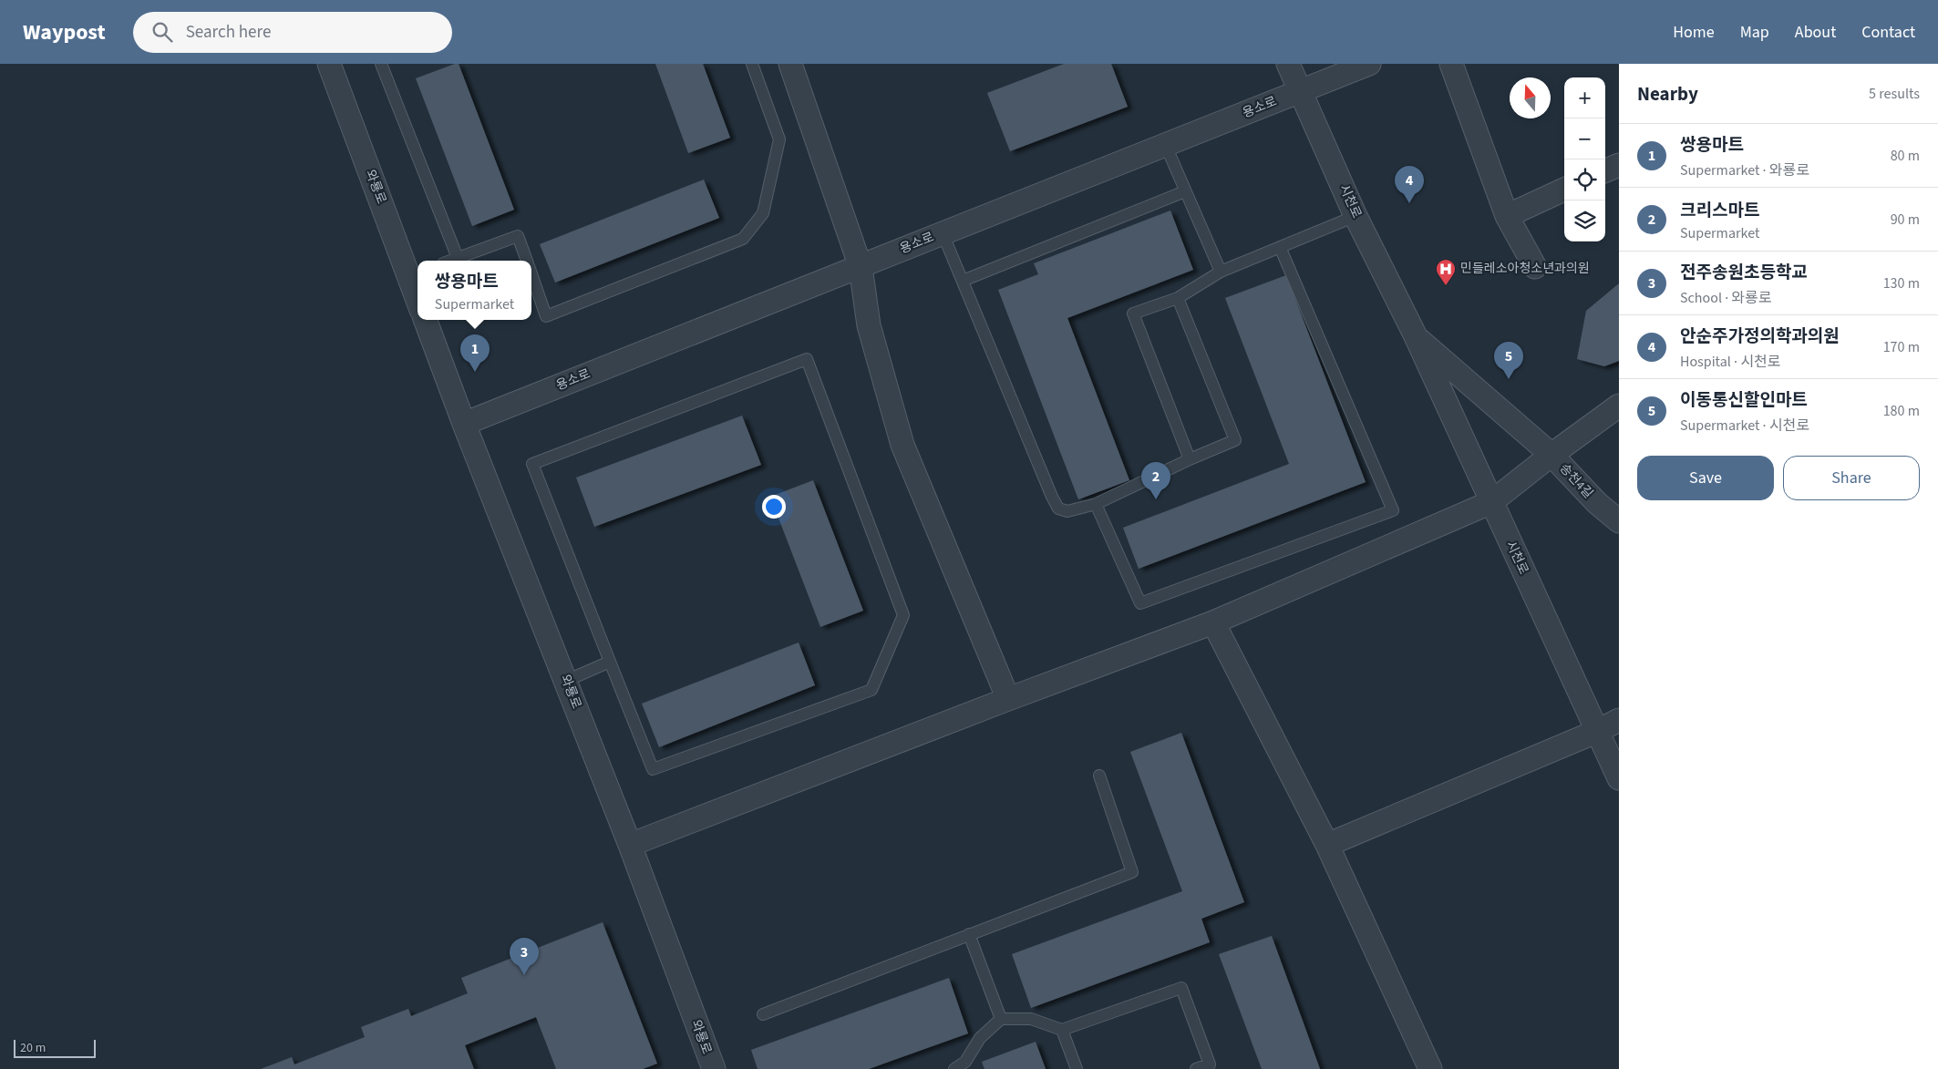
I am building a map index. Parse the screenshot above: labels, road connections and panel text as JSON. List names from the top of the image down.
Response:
{
  "streets": {
    "street": [
      "용소로",
      "와룡로",
      "시천로",
      "송천4길"
    ]
  },
  "crossings": [
    ["용소로", "와룡로"],
    ["용소로", "시천로"],
    ["와룡로", "송천4길"],
    ["시천로", "송천4길"]
  ],
  "places": {
    "hospital": ["민들레소아청소년과의원"]
  },
  "scale_bar": "20 m",
  "north": "top",
  "page": {
    "header": "Waypost",
    "search": "Search here",
    "nav": [
      "Home",
      "Map",
      "About",
      "Contact"
    ],
    "heading": ["Nearby", "5 results"],
    "map_buttons": ["+", "−"],
    "list": [
      {
        "mark": "1",
        "name": "쌍용마트",
        "note": "Supermarket · 와룡로",
        "value": "80 m"
      },
      {
        "mark": "2",
        "name": "크리스마트",
        "note": "Supermarket",
        "value": "90 m"
      },
      {
        "mark": "3",
        "name": "전주송원초등학교",
        "note": "School · 와룡로",
        "value": "130 m"
      },
      {
        "mark": "4",
        "name": "안순주가정의학과의원",
        "note": "Hospital · 시천로",
        "value": "170 m"
      },
      {
        "mark": "5",
        "name": "이동통신할인마트",
        "note": "Supermarket · 시천로",
        "value": "180 m"
      }
    ],
    "pins": [
      "4",
      "1",
      "5",
      "2",
      "3"
    ],
    "popup": ["쌍용마트", "Supermarket"],
    "buttons": ["Save", "Share"],
    "scale": "20 m"
  }
}
